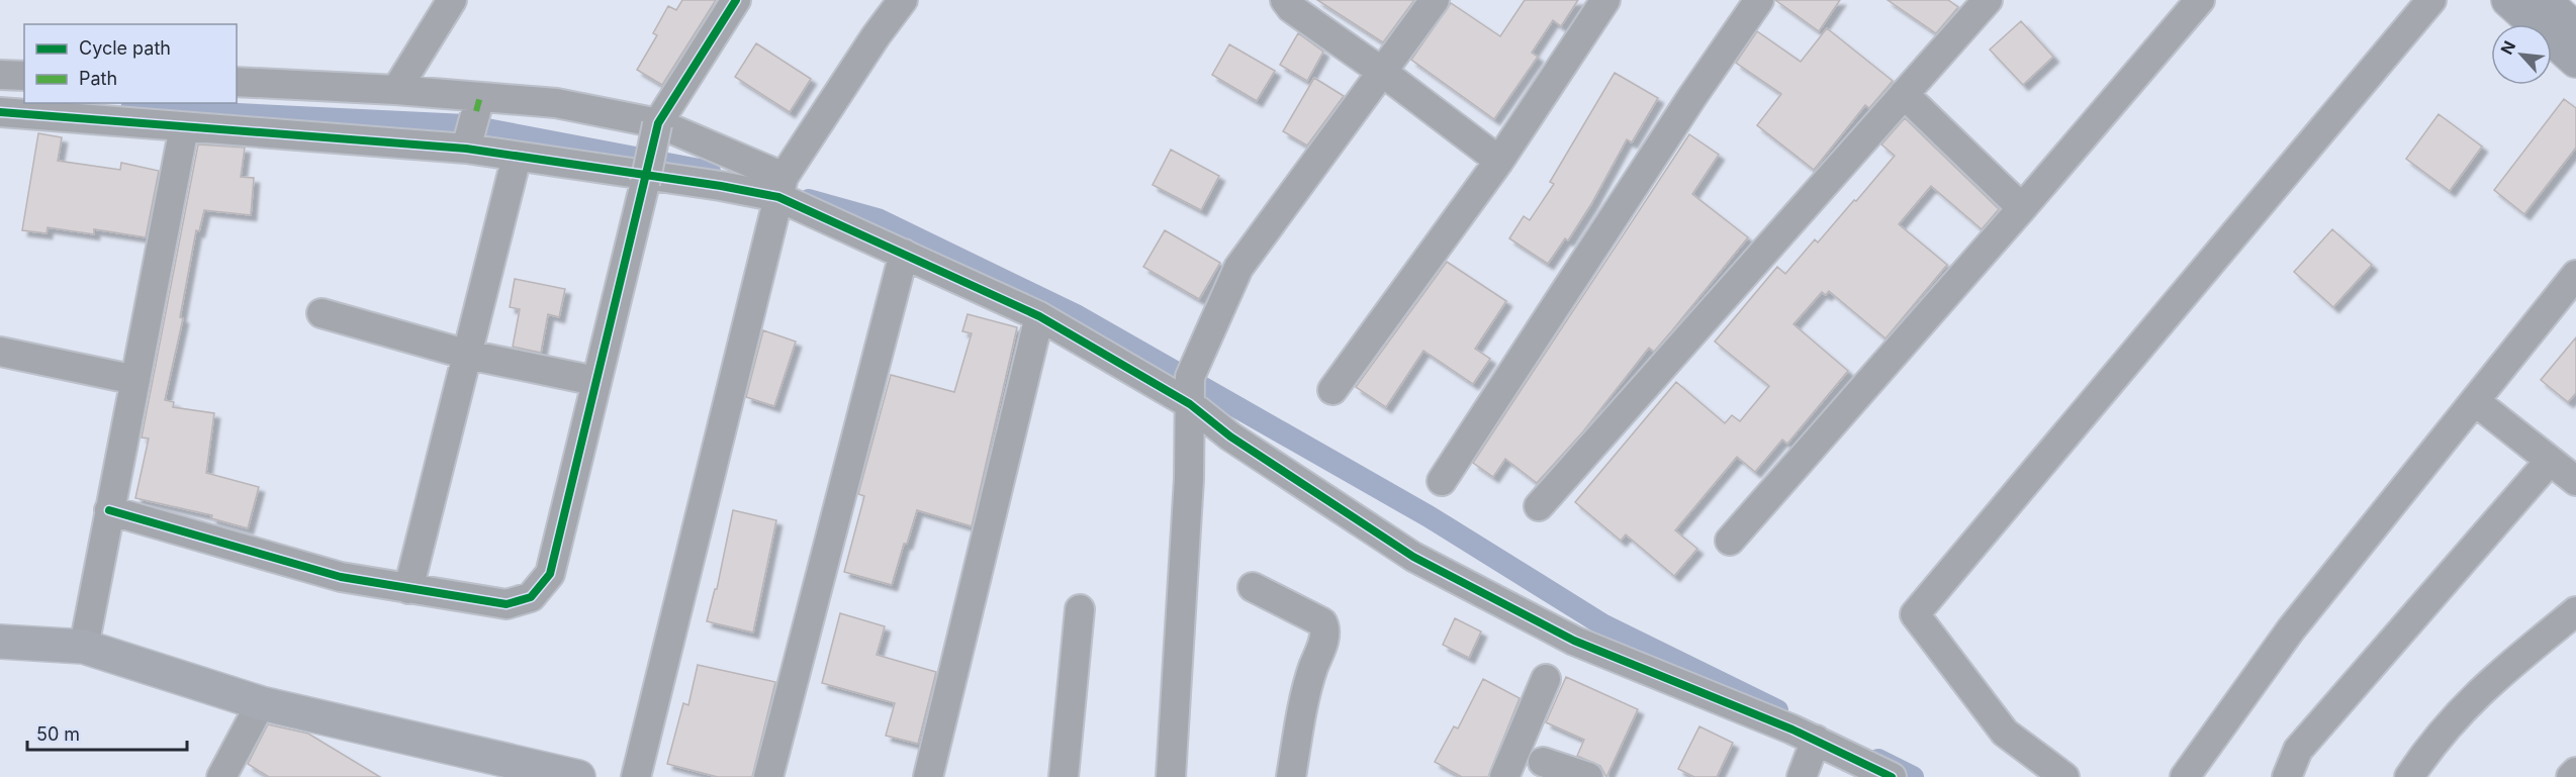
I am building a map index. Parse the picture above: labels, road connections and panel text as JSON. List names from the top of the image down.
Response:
{
  "legend": ["Cycle path", "Path"],
  "scale_bar": "50 m",
  "north": "top left"
}
